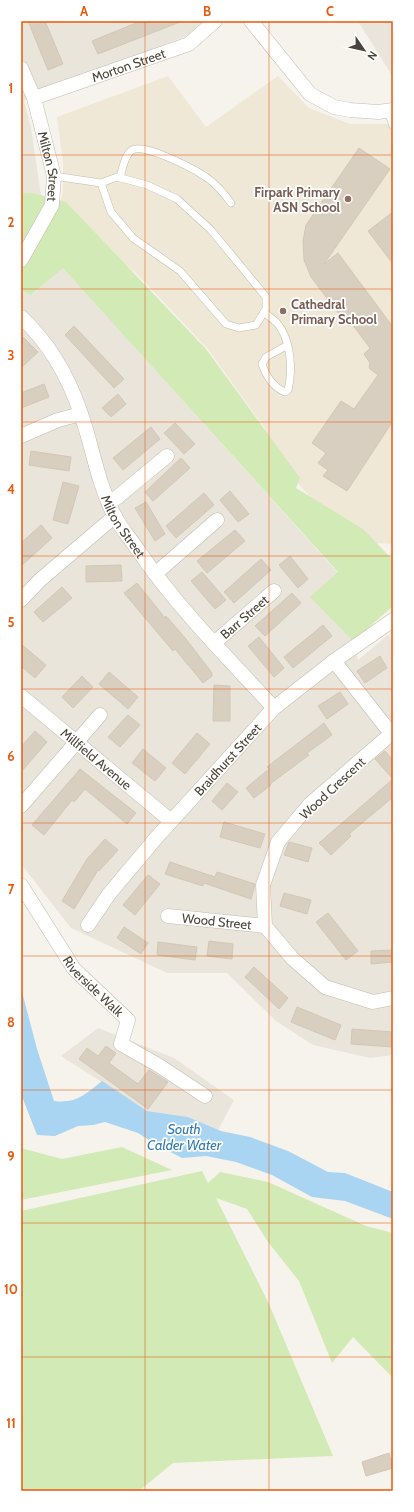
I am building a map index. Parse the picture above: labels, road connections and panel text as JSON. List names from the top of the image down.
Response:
{
  "streets": {
    "street": [
      "Morton Street",
      "Milton Street",
      "Barr Street",
      "Millfield Avenue",
      "Braidhurst Street",
      "Wood Crescent",
      "Wood Street",
      "Riverside Walk"
    ]
  },
  "crossings": [
    ["Morton Street", "Milton Street"],
    ["Milton Street", "Barr Street"],
    ["Milton Street", "Braidhurst Street"],
    ["Millfield Avenue", "Braidhurst Street"],
    ["Braidhurst Street", "Wood Crescent"],
    ["Wood Crescent", "Wood Street"]
  ],
  "water": ["South Calder Water"],
  "places": ["Firpark Primary ASN School", "Cathedral Primary School"],
  "north": "bottom right",
  "grid": {
    "columns": ["A", "B", "C"],
    "rows": [
      "1",
      "2",
      "3",
      "4",
      "5",
      "6",
      "7",
      "8",
      "9",
      "10",
      "11"
    ]
  }
}
